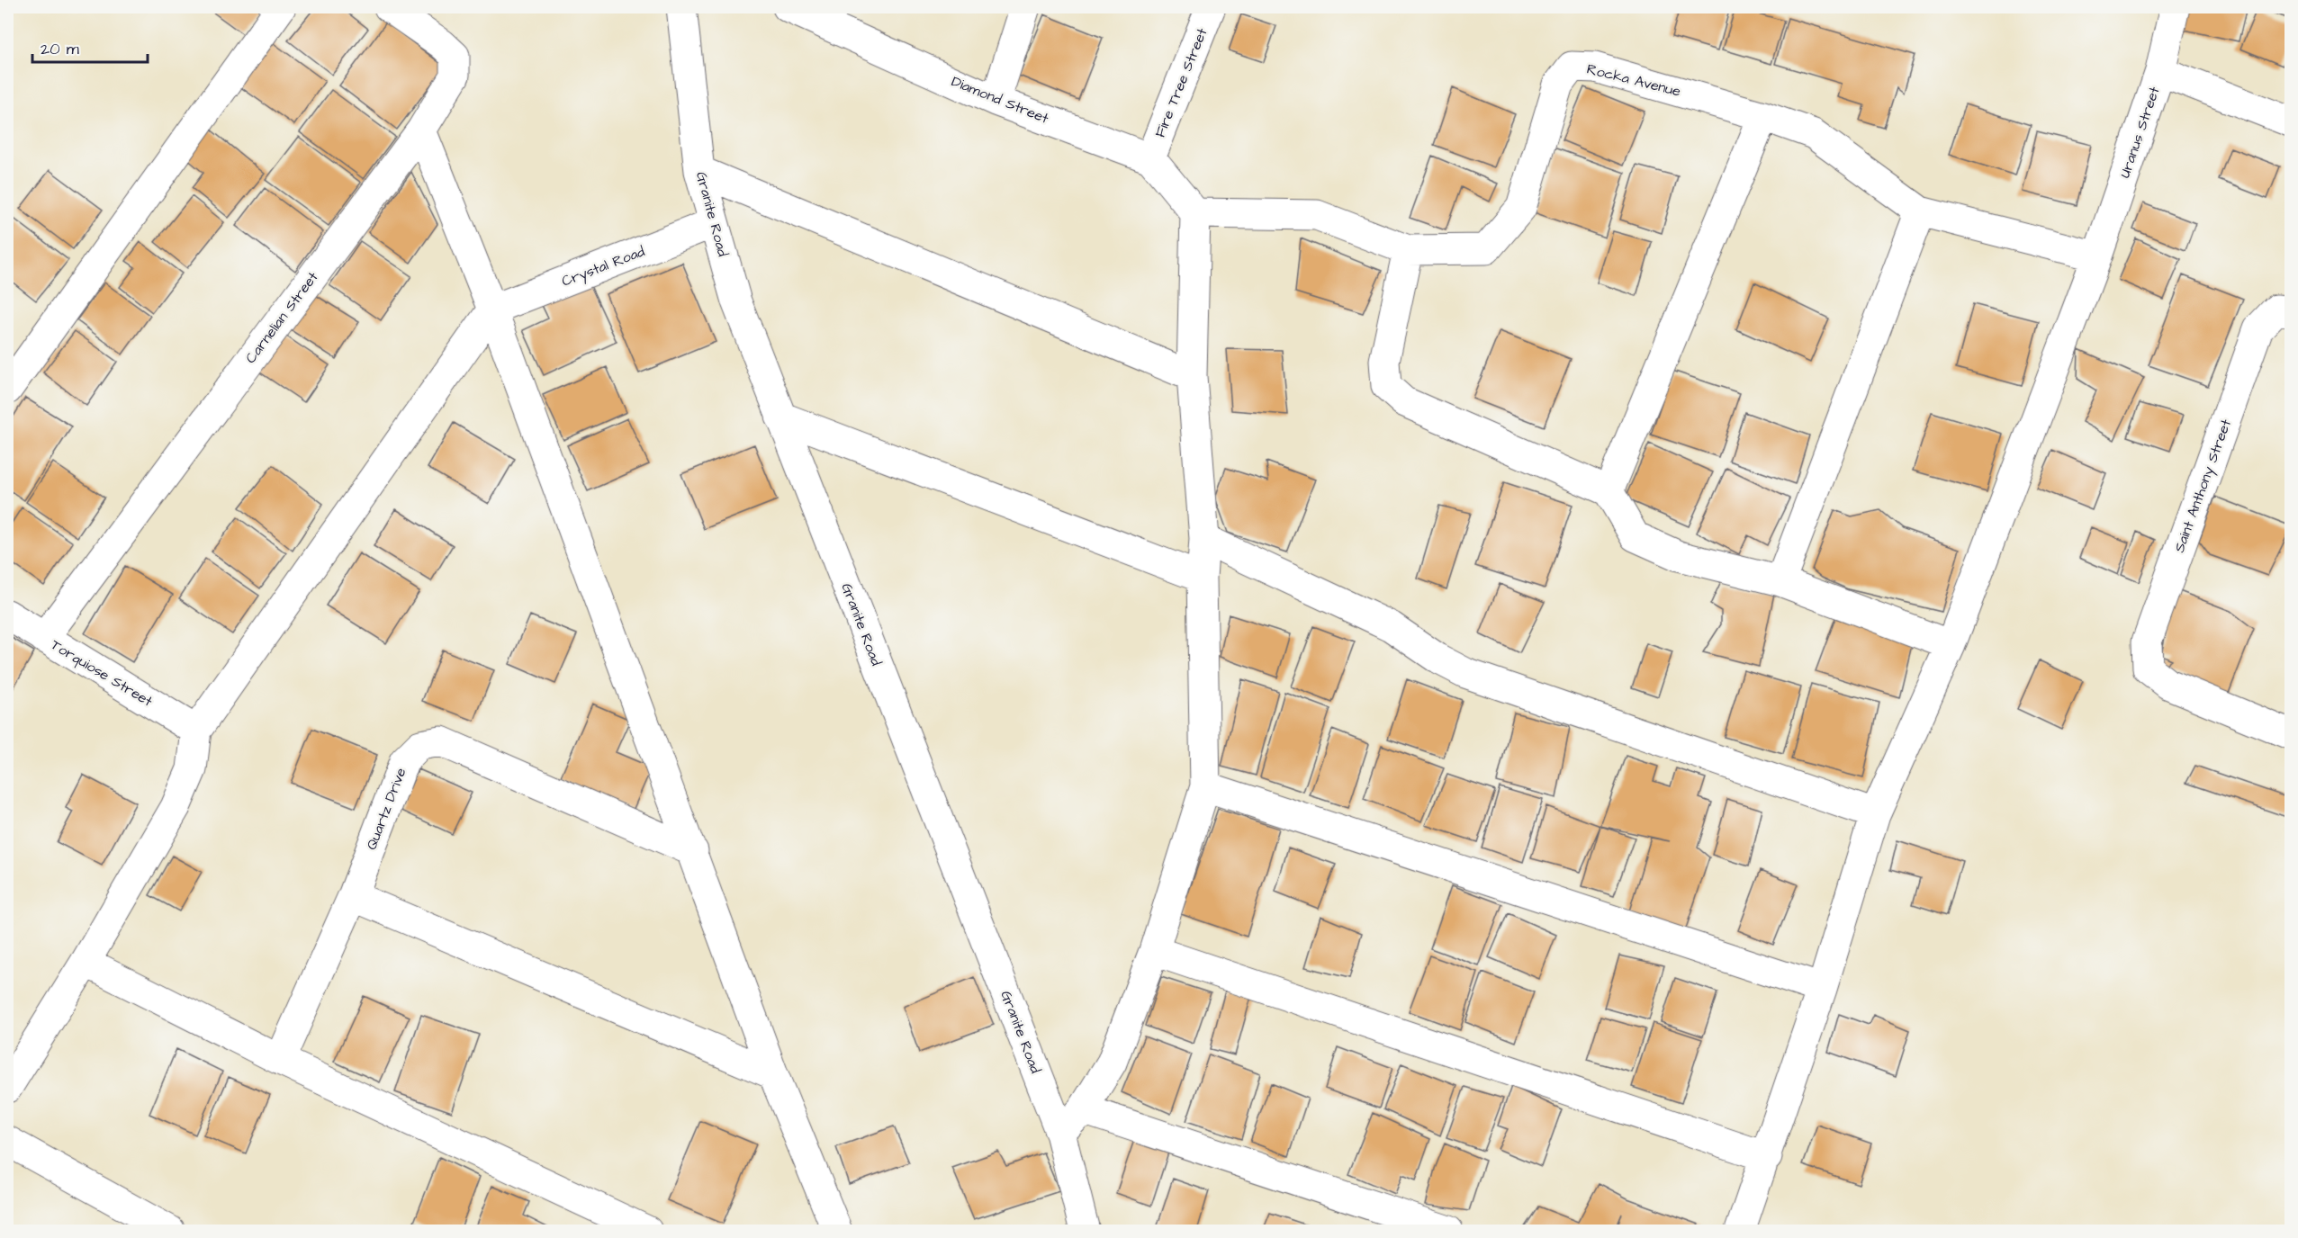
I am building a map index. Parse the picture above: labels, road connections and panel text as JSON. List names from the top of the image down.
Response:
{
  "streets": {
    "street": [
      "Rocka Avenue",
      "Fire Tree Street",
      "Diamond Street",
      "Uranus Street",
      "Granite Road",
      "Crystal Road",
      "Carnelian Street",
      "Saint Anthony Street",
      "Torquiose Street",
      "Quartz Drive"
    ]
  },
  "crossings": [
    ["Rocka Avenue", "Uranus Street"],
    ["Fire Tree Street", "Diamond Street"],
    ["Granite Road", "Crystal Road"],
    ["Carnelian Street", "Torquiose Street"]
  ],
  "scale_bar": "20 m"
}
